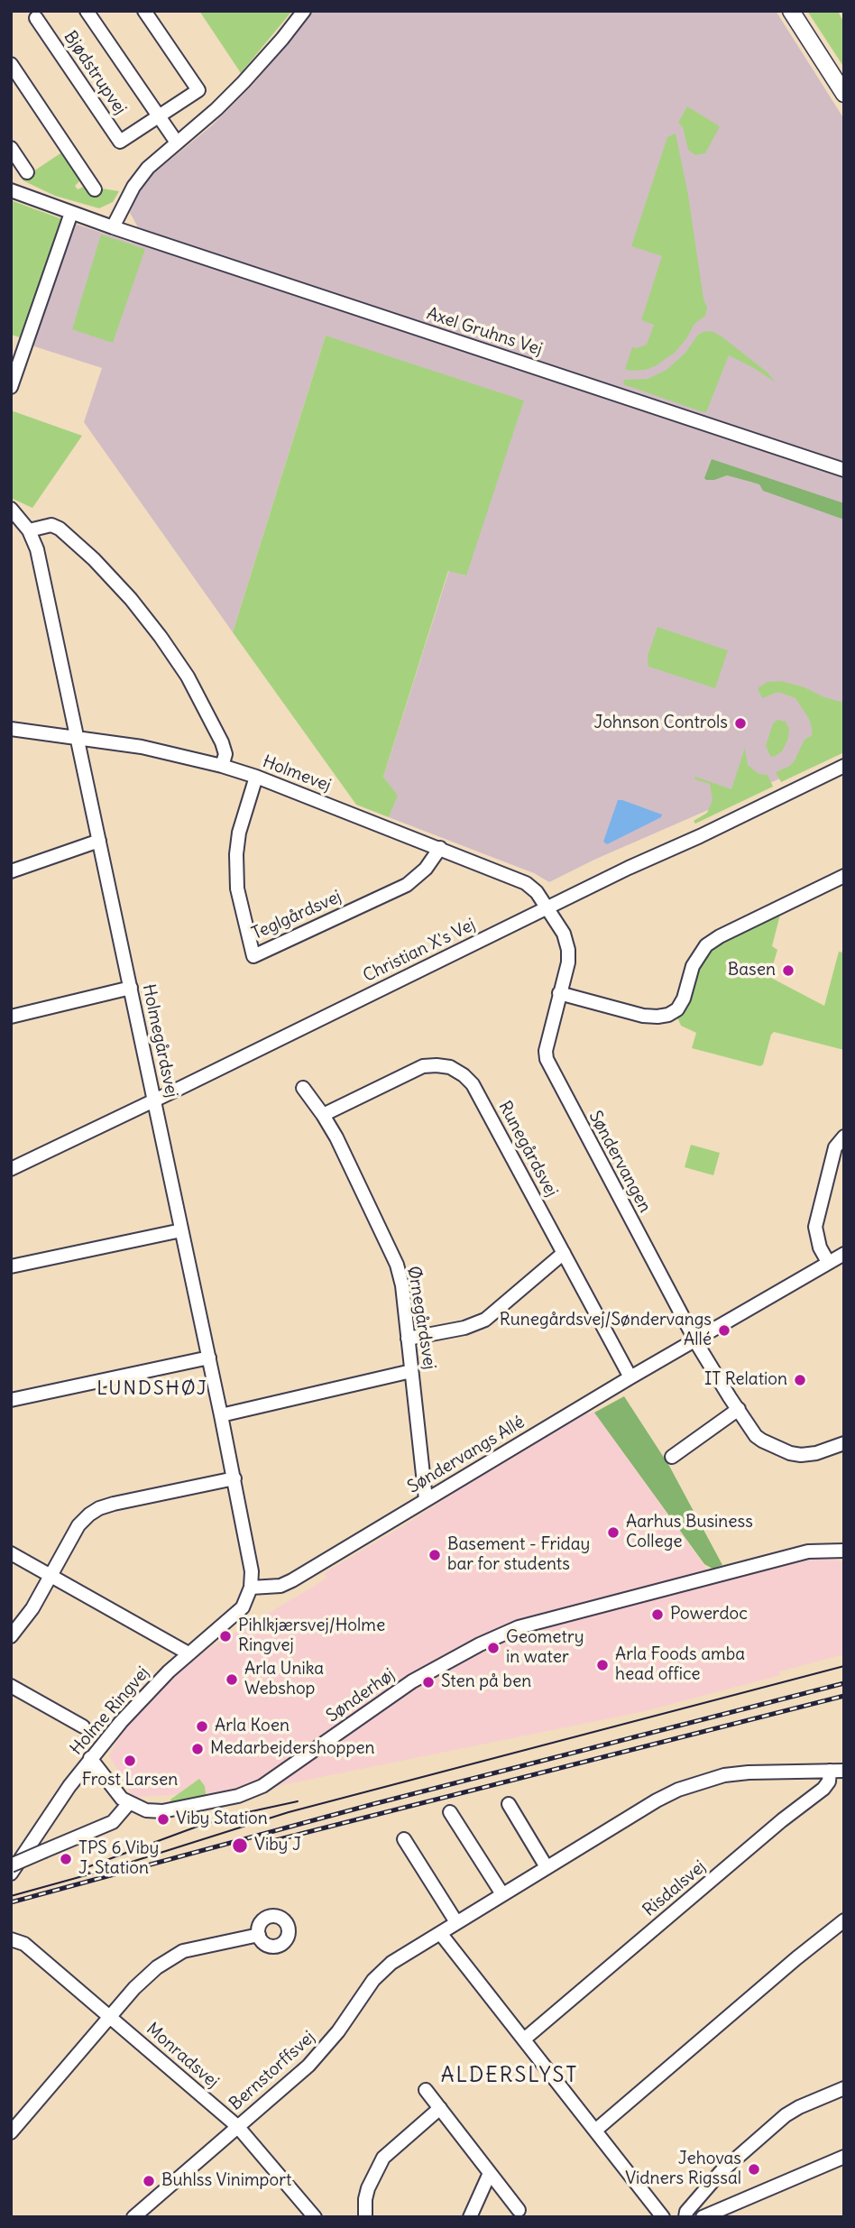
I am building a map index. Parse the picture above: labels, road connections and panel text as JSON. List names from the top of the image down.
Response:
{
  "streets": {
    "street": [
      "Bjødstrupvej",
      "Axel Gruhns Vej",
      "Holmevej",
      "Teglgårdsvej",
      "Christian X's Vej",
      "Holmegårdsvej",
      "Runegårdsvej",
      "Søndervangen",
      "Ørnegårdsvej",
      "Søndervangs Allé",
      "Sønderhøj",
      "Holme Ringvej",
      "Risdalsvej",
      "Monradsvej",
      "Bernstorffsvej"
    ]
  },
  "crossings": [
    ["Holmevej", "Teglgårdsvej"],
    ["Holmevej", "Christian X's Vej"],
    ["Holmevej", "Holmegårdsvej"],
    ["Holmevej", "Søndervangen"],
    ["Christian X's Vej", "Holmegårdsvej"],
    ["Christian X's Vej", "Søndervangen"],
    ["Holmegårdsvej", "Søndervangs Allé"],
    ["Holmegårdsvej", "Holme Ringvej"],
    ["Runegårdsvej", "Ørnegårdsvej"],
    ["Runegårdsvej", "Søndervangs Allé"],
    ["Søndervangen", "Søndervangs Allé"],
    ["Ørnegårdsvej", "Søndervangs Allé"],
    ["Søndervangs Allé", "Holme Ringvej"],
    ["Risdalsvej", "Bernstorffsvej"],
    ["Monradsvej", "Bernstorffsvej"]
  ],
  "districts": ["LUNDSHØJ", "ALDERSLYST"],
  "places": [
    "Johnson Controls",
    "Basen",
    "Runegårdsvej/Søndervangs Allé",
    "IT Relation",
    "Aarhus Business College",
    "Basement - Friday bar for students",
    "Powerdoc",
    "Pihlkjærsvej/Holme Ringvej",
    "Geometry in water",
    "Arla Foods amba head office",
    "Arla Unika Webshop",
    "Sten på ben",
    "Arla Koen",
    "Medarbejdershoppen",
    "Frost Larsen",
    "Viby Station",
    "Viby J",
    "TPS 6 Viby J. Station",
    "Jehovas Vidners Rigssal",
    "Buhlss Vinimport"
  ]
}
